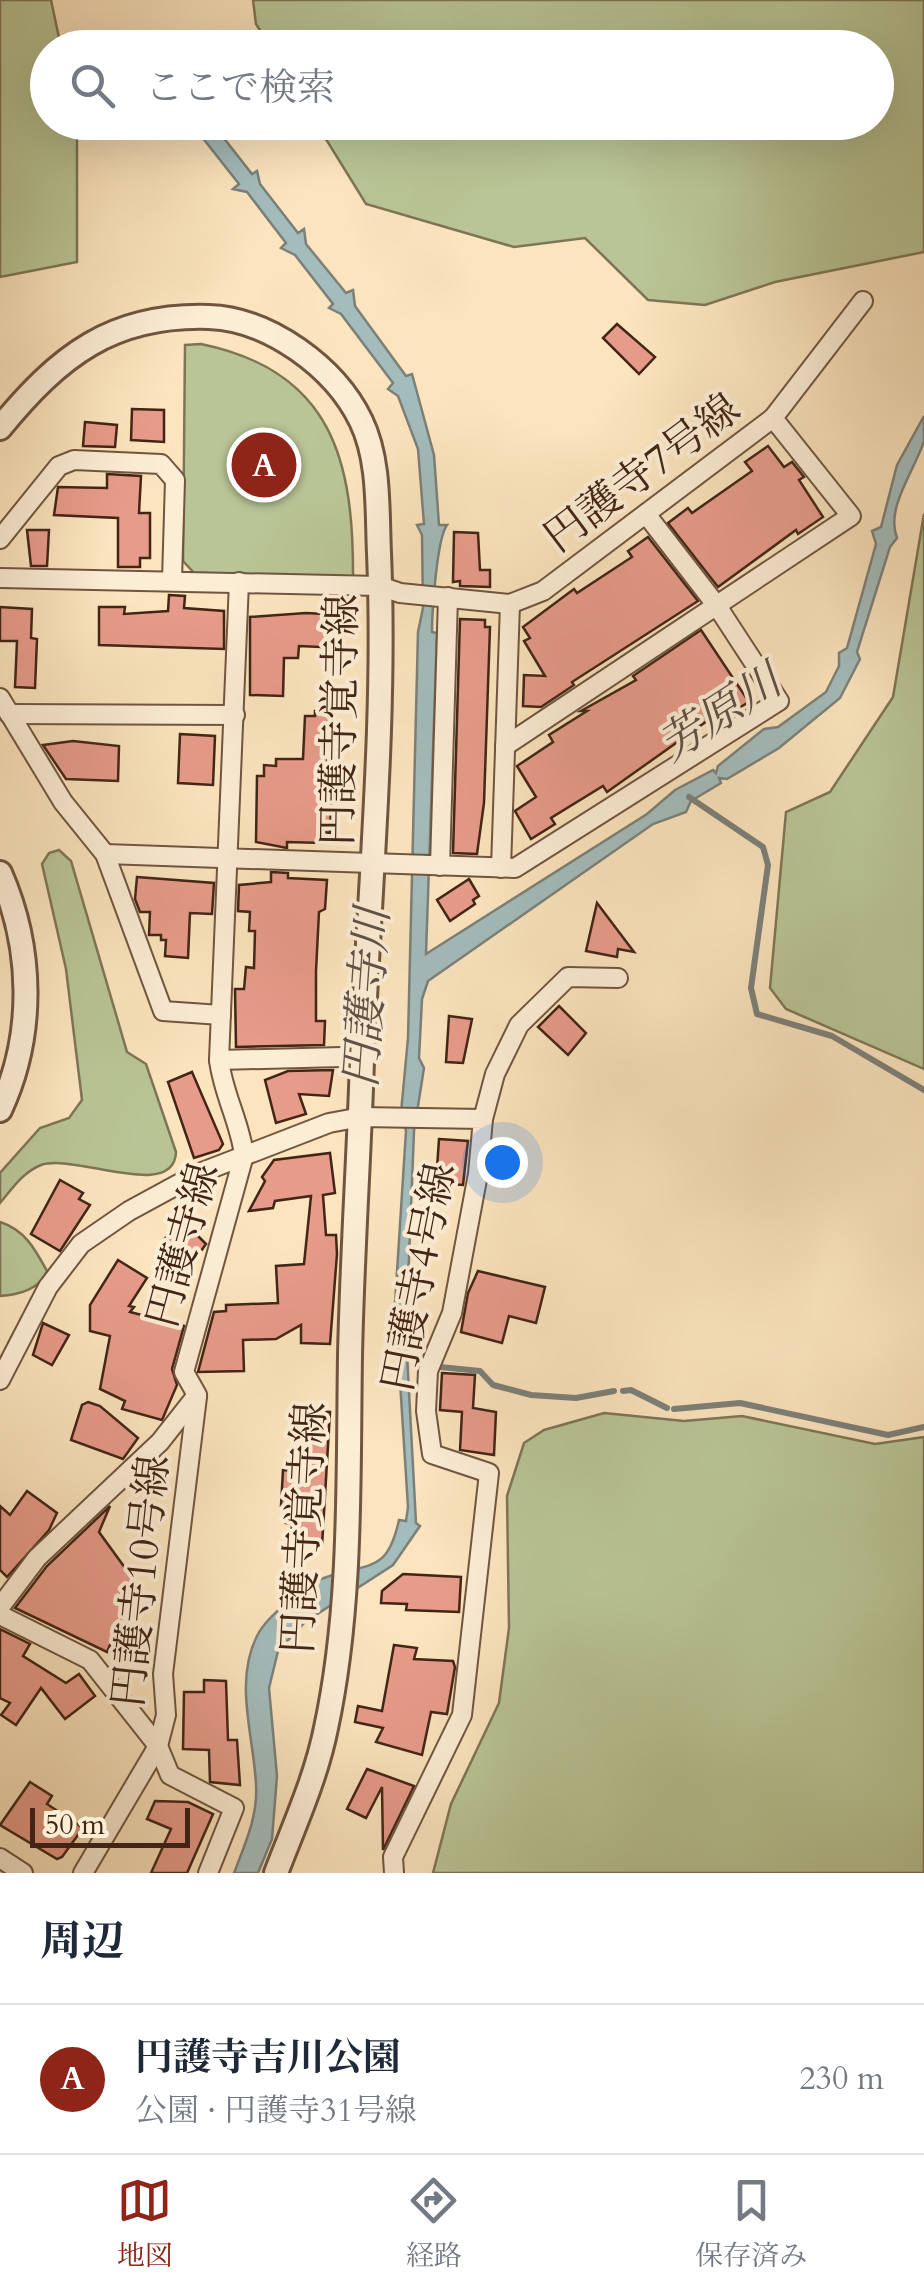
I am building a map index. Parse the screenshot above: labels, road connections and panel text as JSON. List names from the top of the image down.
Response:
{
  "streets": {
    "street": [
      "円護寺7号線",
      "円護寺覚寺線",
      "円護寺線",
      "円護寺4号線",
      "円護寺10号線"
    ]
  },
  "crossings": [
    ["円護寺覚寺線", "円護寺4号線"],
    ["円護寺線", "円護寺4号線"],
    ["円護寺線", "円護寺10号線"]
  ],
  "water": ["芳原川", "円護寺川"],
  "scale_bar": "50 m",
  "page": {
    "search": "ここで検索",
    "pins": "A",
    "scale": "50 m",
    "heading": "周辺",
    "list": [
      {
        "mark": "A",
        "name": "円護寺吉川公園",
        "note": "公園 · 円護寺31号線",
        "value": "230 m"
      }
    ],
    "nav": ["地図", "経路", "保存済み"]
  }
}
